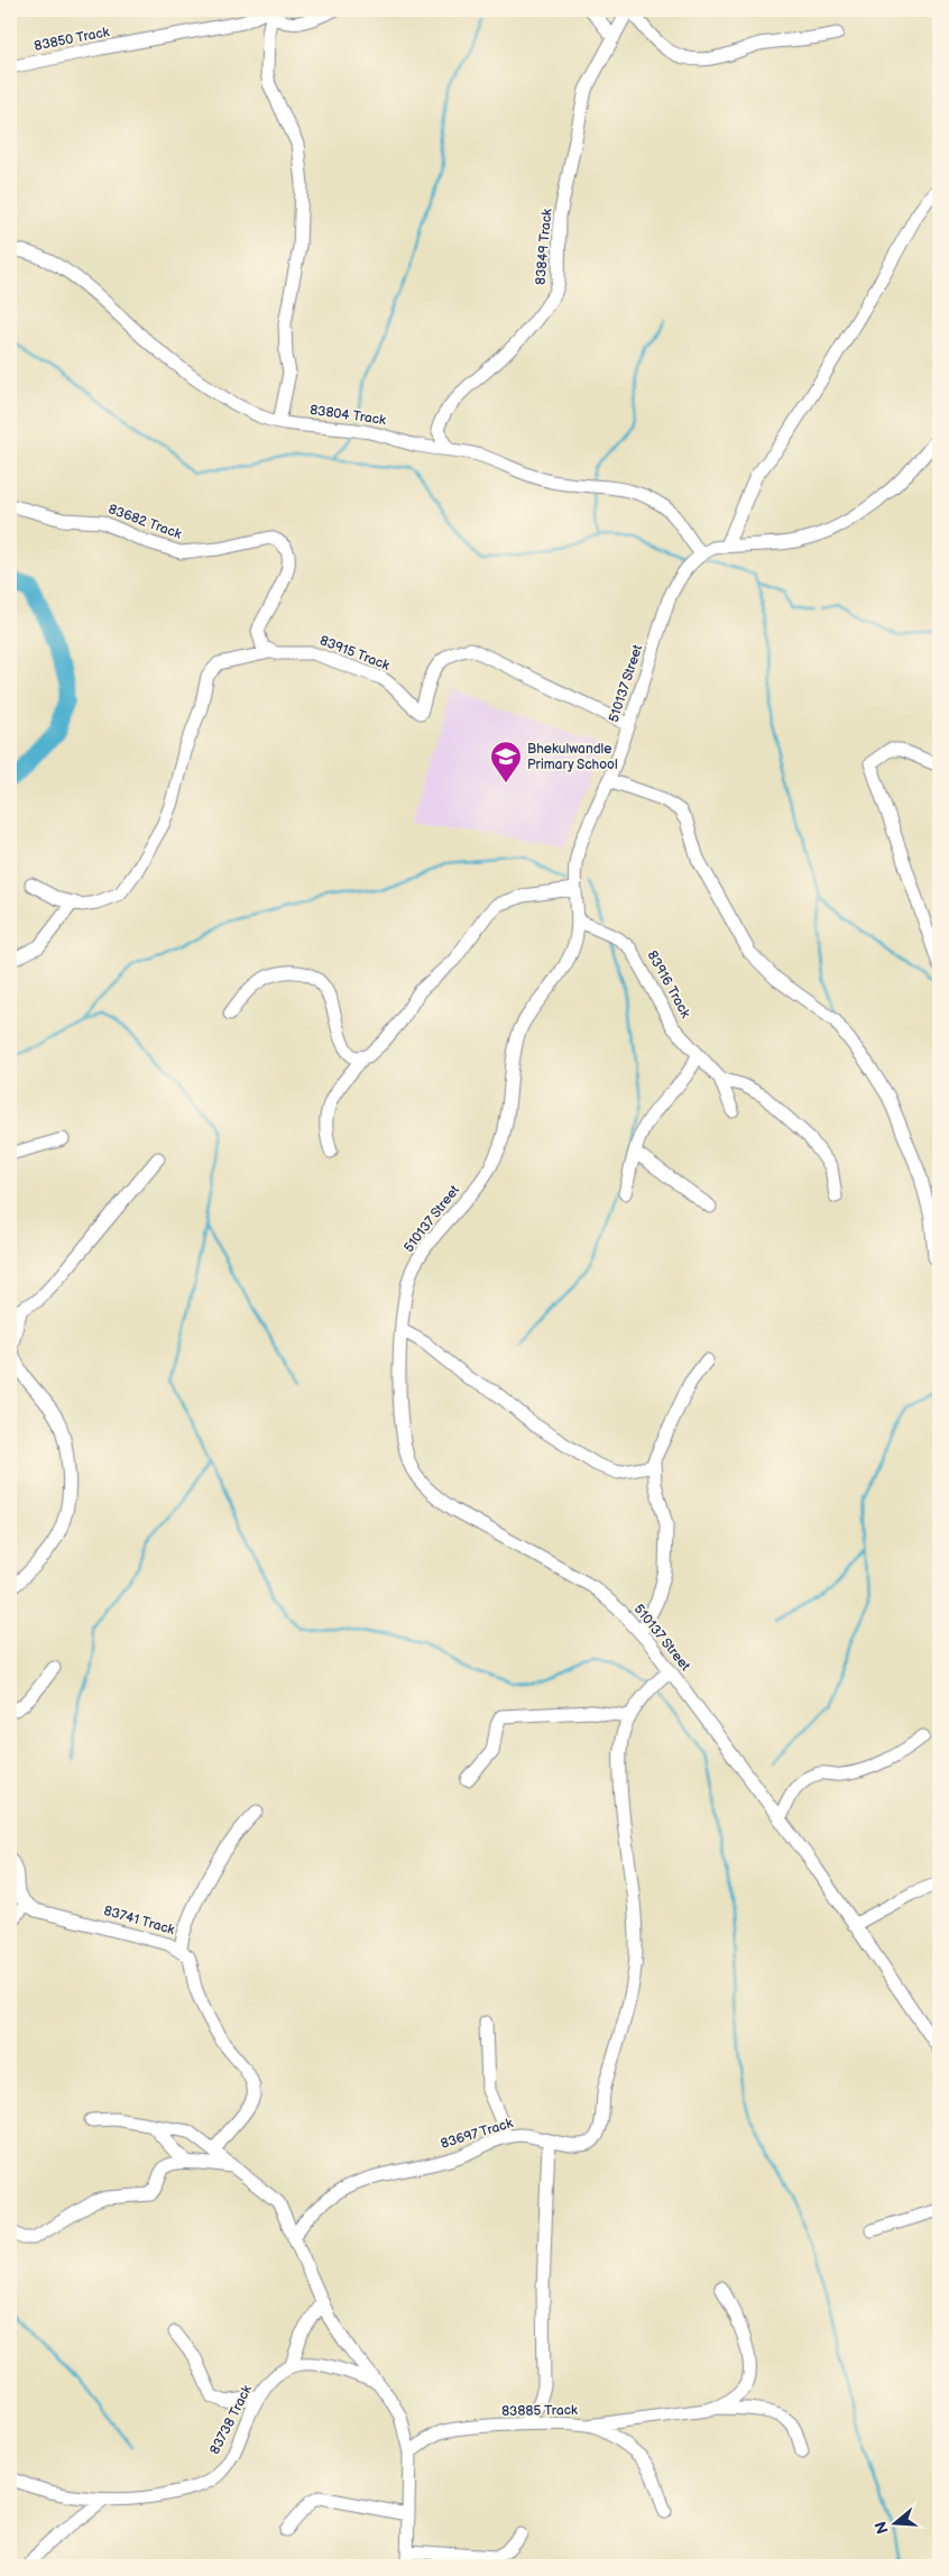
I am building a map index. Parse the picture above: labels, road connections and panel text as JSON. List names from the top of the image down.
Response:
{
  "streets": {
    "street": [
      "83850 Track",
      "83849 Track",
      "83804 Track",
      "83682 Track",
      "83915 Track",
      "510137 Street",
      "83916 Track",
      "83741 Track",
      "83697 Track",
      "83885 Track",
      "83738 Track"
    ]
  },
  "crossings": [
    ["83804 Track", "510137 Street"],
    ["83682 Track", "83915 Track"],
    ["83915 Track", "510137 Street"],
    ["510137 Street", "83916 Track"],
    ["510137 Street", "83697 Track"]
  ],
  "places": {
    "school or university": ["Bhekulwandle Primary School"]
  },
  "north": "left"
}
